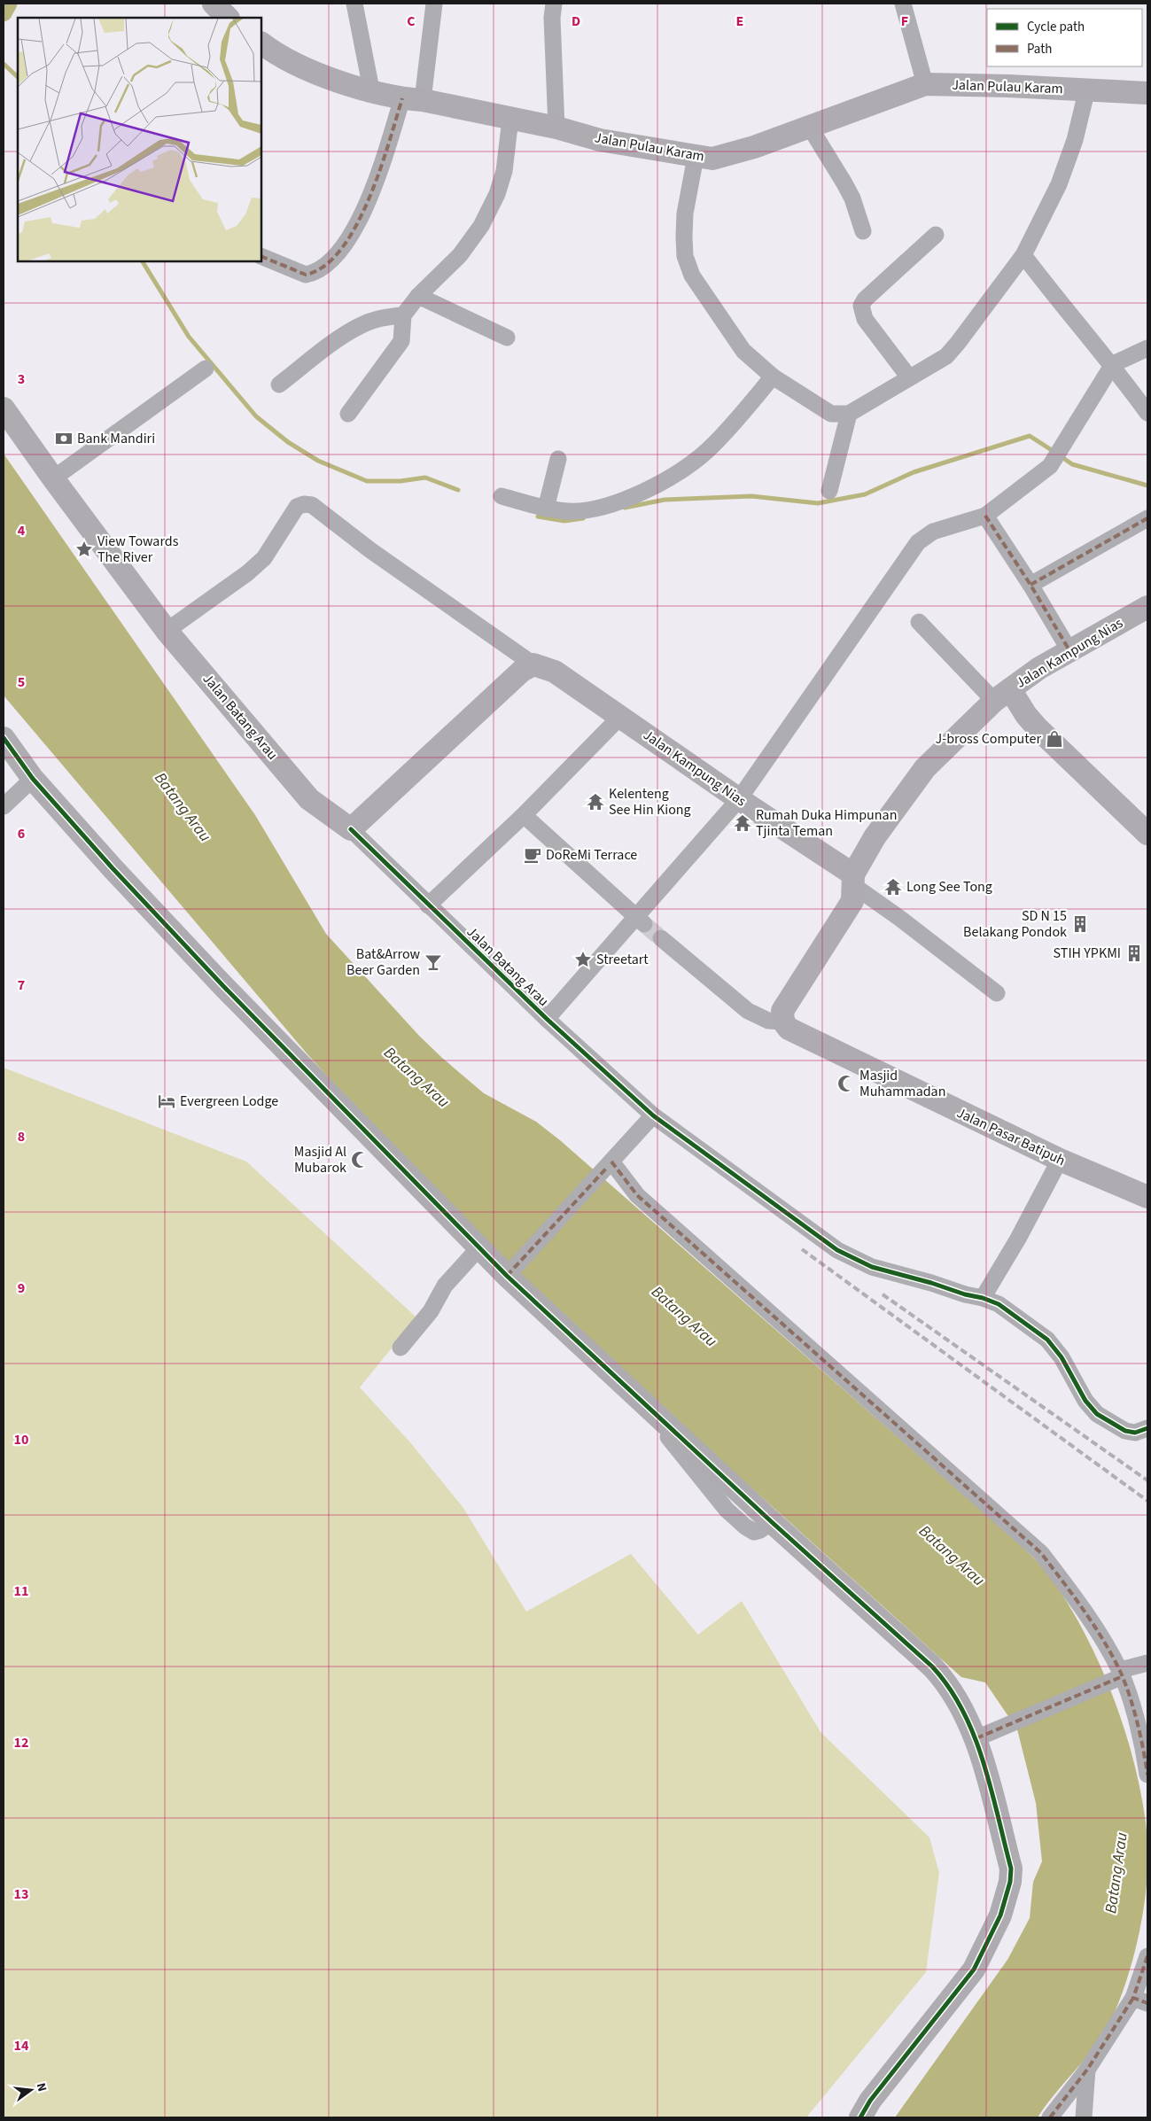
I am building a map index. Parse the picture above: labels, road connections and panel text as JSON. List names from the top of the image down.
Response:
{
  "streets": {
    "street": [
      "Jalan Pulau Karam",
      "Jalan Kampung Nias",
      "Jalan Batang Arau",
      "Jalan Pasar Batipuh"
    ]
  },
  "water": ["Batang Arau"],
  "places": {
    "bank": ["Bank Mandiri"],
    "place": ["View Towards The River", "Streetart"],
    "shop": ["J-bross Computer"],
    "temple": ["Kelenteng See Hin Kiong", "Rumah Duka Himpunan Tjinta Teman", "Long See Tong"],
    "cafe": ["DoReMi Terrace"],
    "building": ["SD N 15 Belakang Pondok", "STIH YPKMI"],
    "bar": ["Bat&Arrow Beer Garden"],
    "mosque": ["Masjid Muhammadan", "Masjid Al Mubarok"],
    "hotel": ["Evergreen Lodge"]
  },
  "legend": ["Cycle path", "Path"],
  "north": "right",
  "grid": {
    "columns": [
      "C",
      "D",
      "E",
      "F"
    ],
    "rows": [
      "3",
      "4",
      "5",
      "6",
      "7",
      "8",
      "9",
      "10",
      "11",
      "12",
      "13",
      "14"
    ]
  }
}
